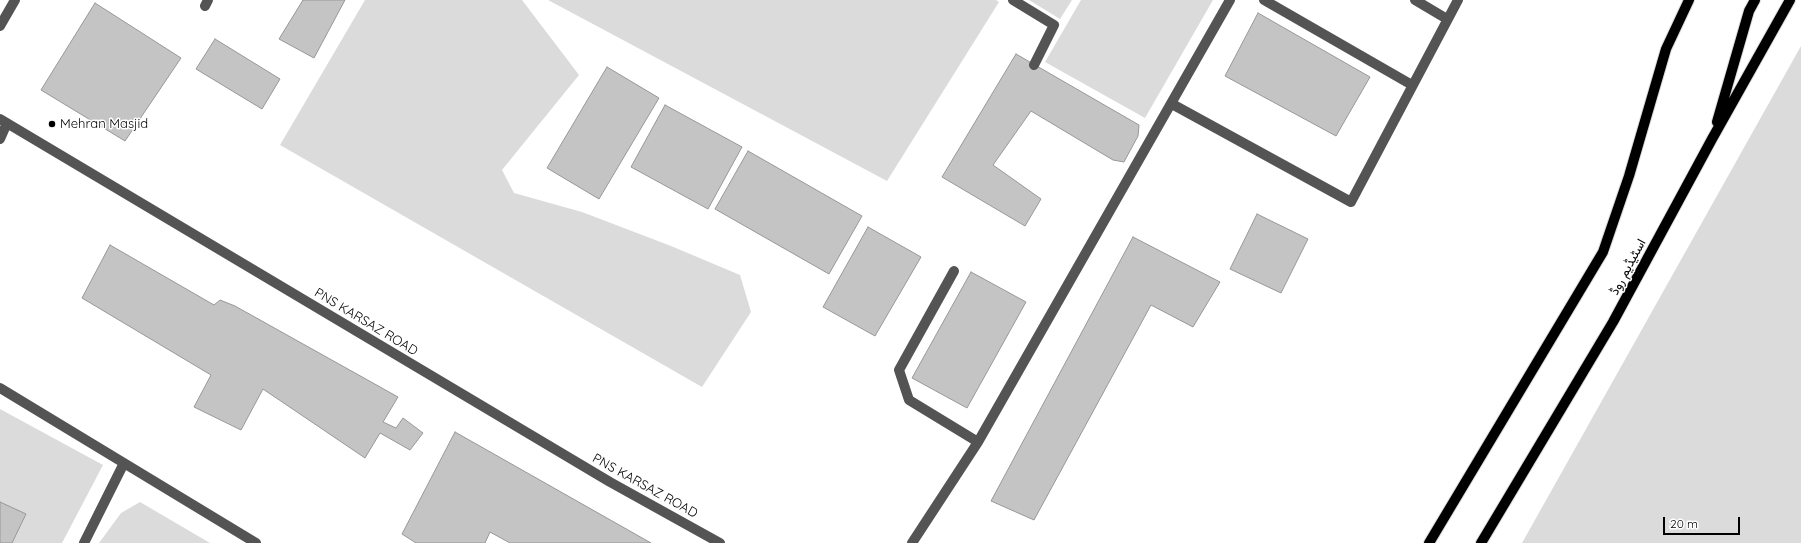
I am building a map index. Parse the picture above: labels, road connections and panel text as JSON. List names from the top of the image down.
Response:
{
  "streets": {
    "main road": ["اسٹیڈیم روڈ"],
    "street": ["PNS KARSAZ ROAD"]
  },
  "places": ["Mehran Masjid"],
  "scale_bar": "20 m"
}
